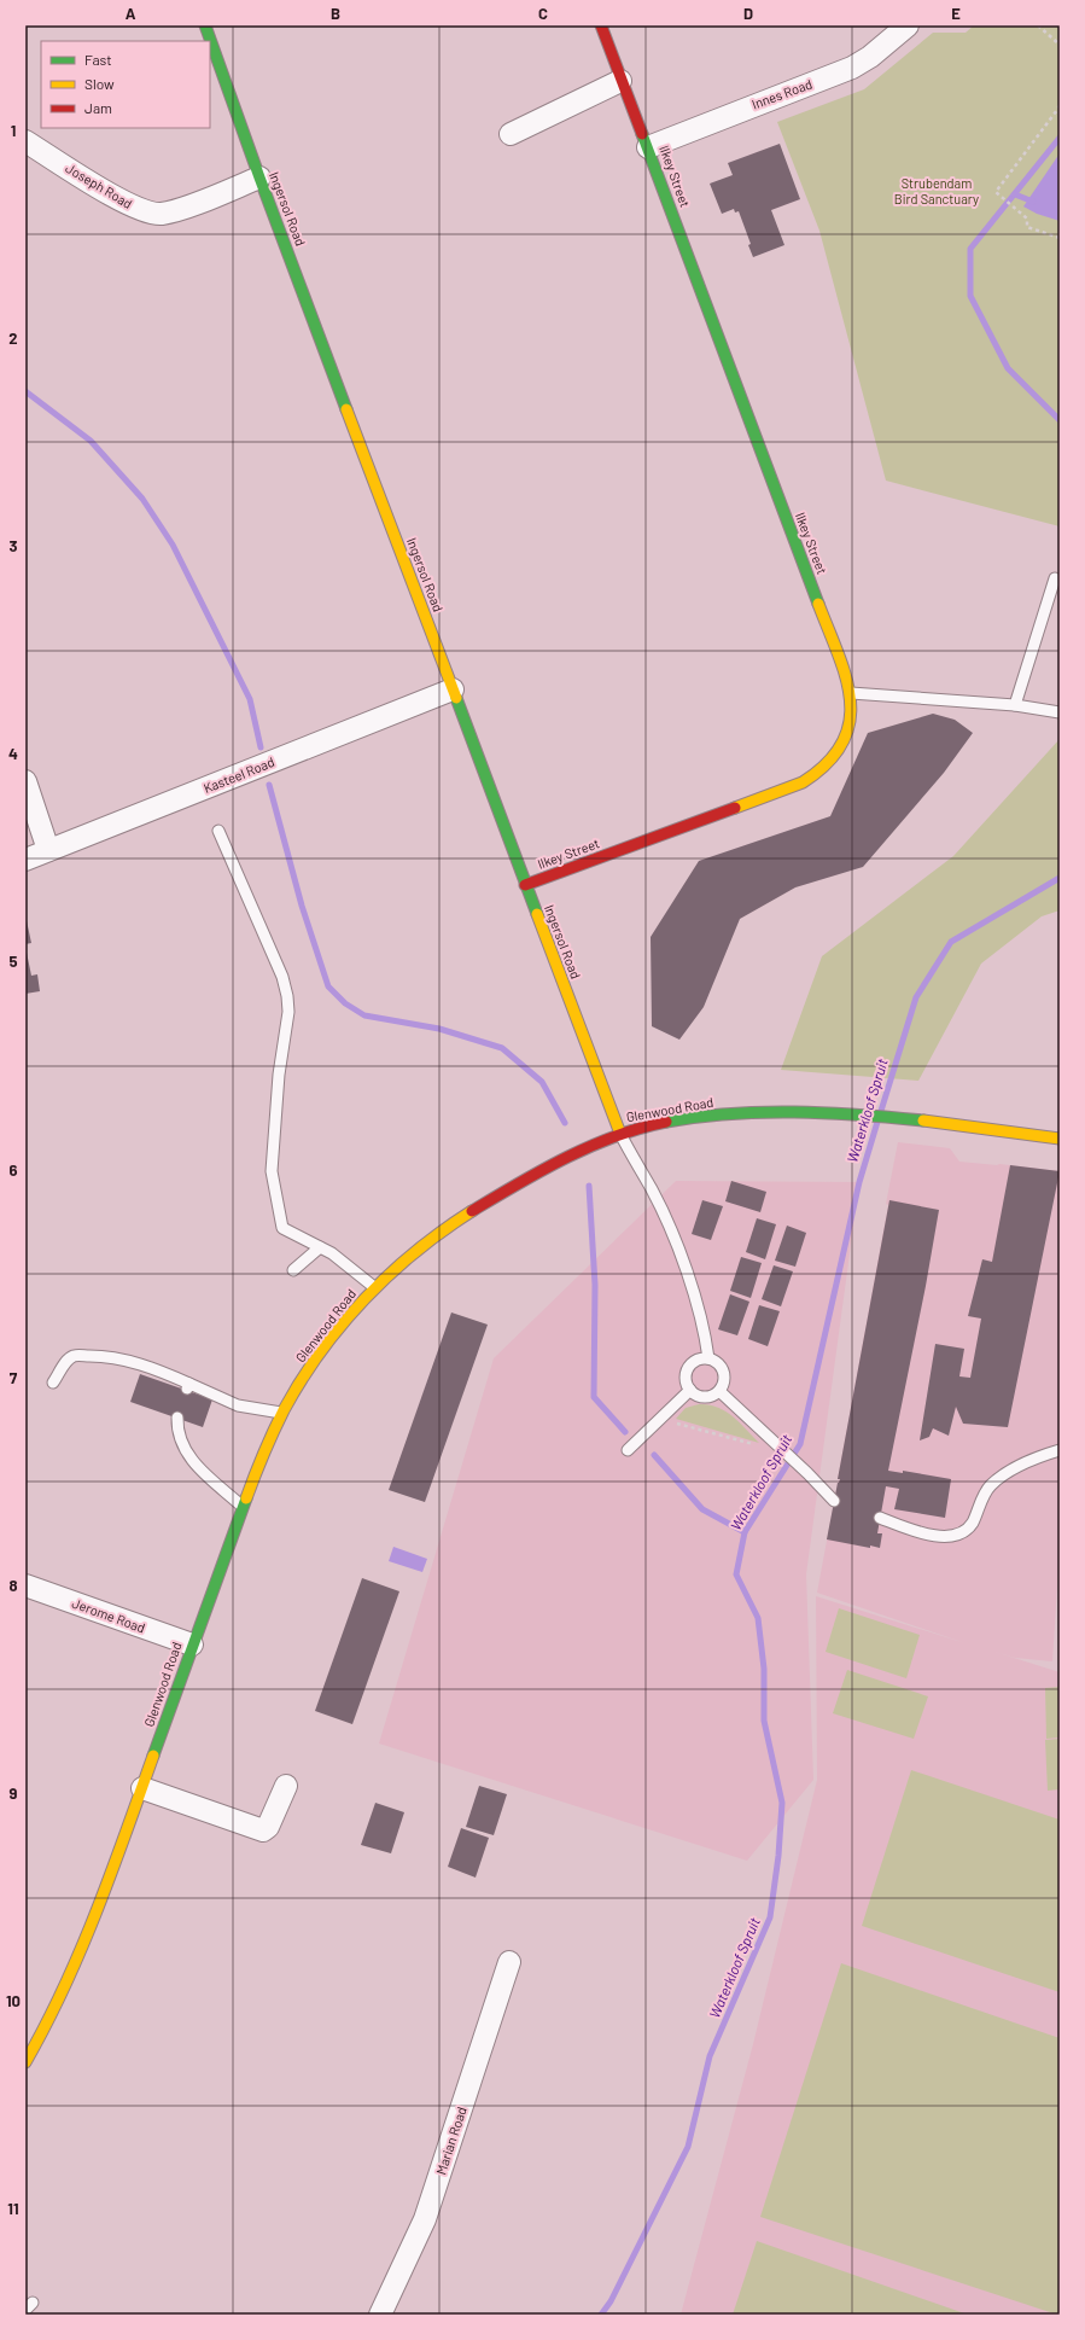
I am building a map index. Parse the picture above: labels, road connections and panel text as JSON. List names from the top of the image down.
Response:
{
  "streets": {
    "street": [
      "Innes Road",
      "Ilkey Street",
      "Joseph Road",
      "Ingersol Road",
      "Kasteel Road",
      "Glenwood Road",
      "Jerome Road",
      "Marian Road"
    ]
  },
  "crossings": [
    ["Innes Road", "Ilkey Street"],
    ["Ilkey Street", "Ingersol Road"],
    ["Joseph Road", "Ingersol Road"],
    ["Ingersol Road", "Kasteel Road"],
    ["Ingersol Road", "Glenwood Road"],
    ["Glenwood Road", "Jerome Road"]
  ],
  "water": ["Waterkloof Spruit"],
  "parks": ["Strubendam Bird Sanctuary"],
  "legend": ["Fast", "Slow", "Jam"],
  "grid": {
    "columns": [
      "A",
      "B",
      "C",
      "D",
      "E"
    ],
    "rows": [
      "1",
      "2",
      "3",
      "4",
      "5",
      "6",
      "7",
      "8",
      "9",
      "10",
      "11"
    ]
  }
}
